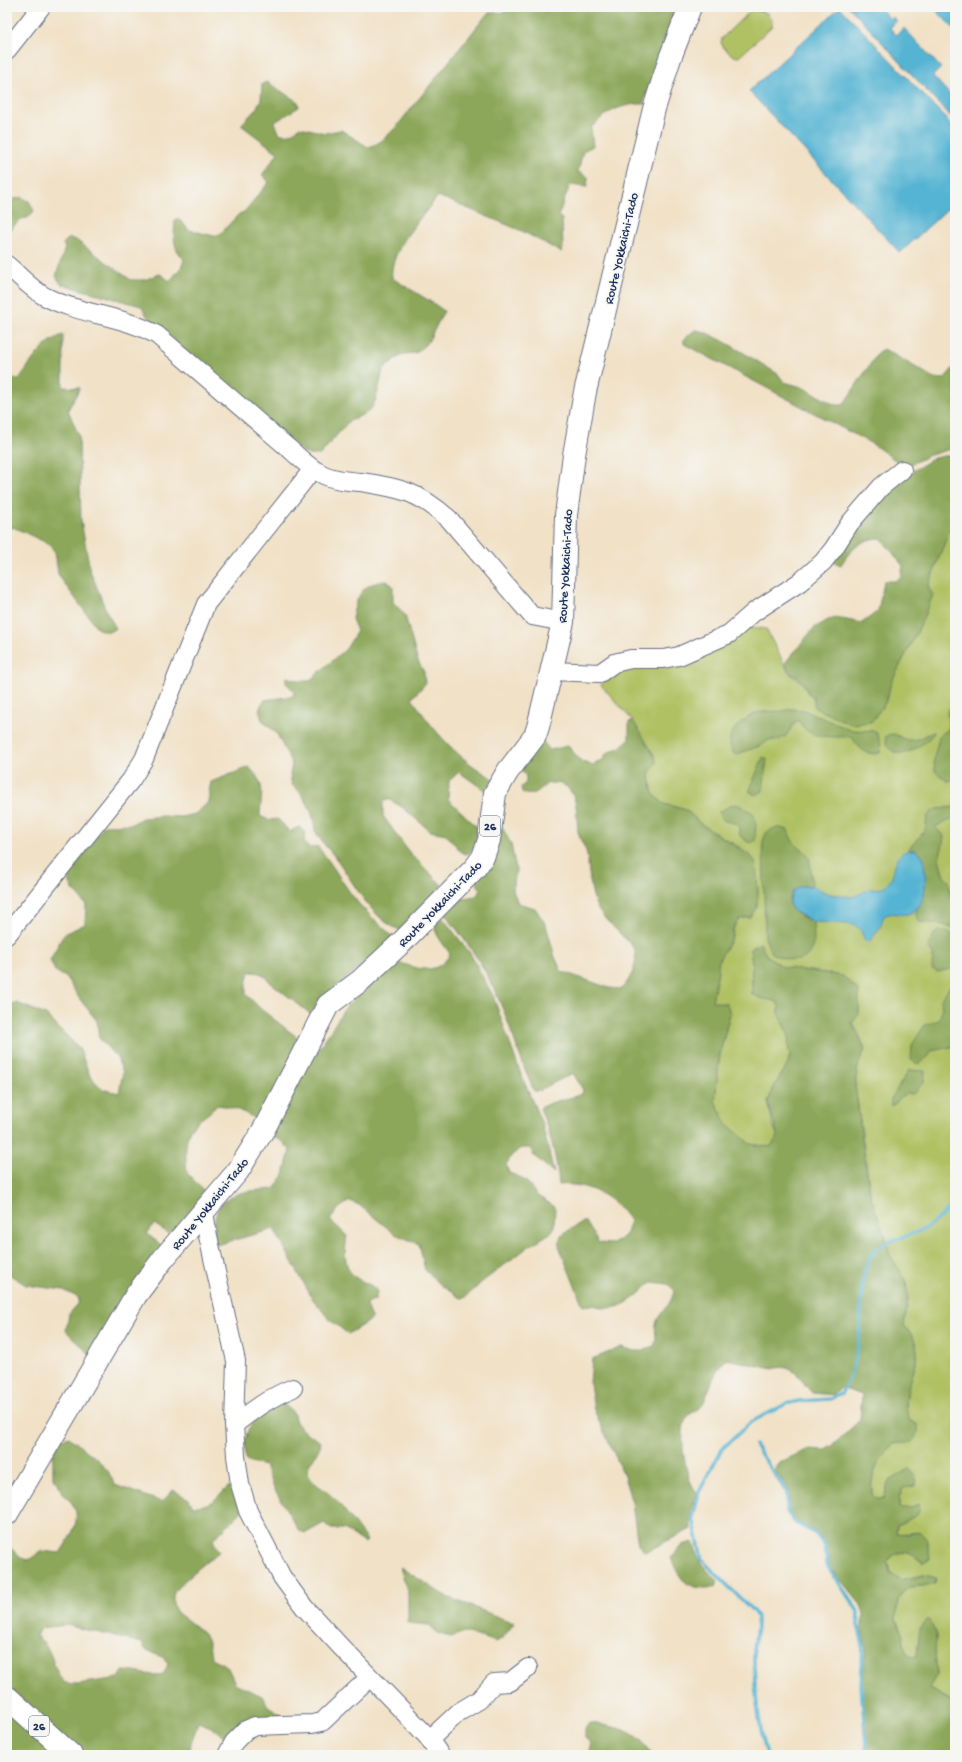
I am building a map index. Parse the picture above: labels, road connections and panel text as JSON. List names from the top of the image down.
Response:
{
  "streets": {
    "main road": ["Route Yokkaichi-Tado", "26"]
  }
}
